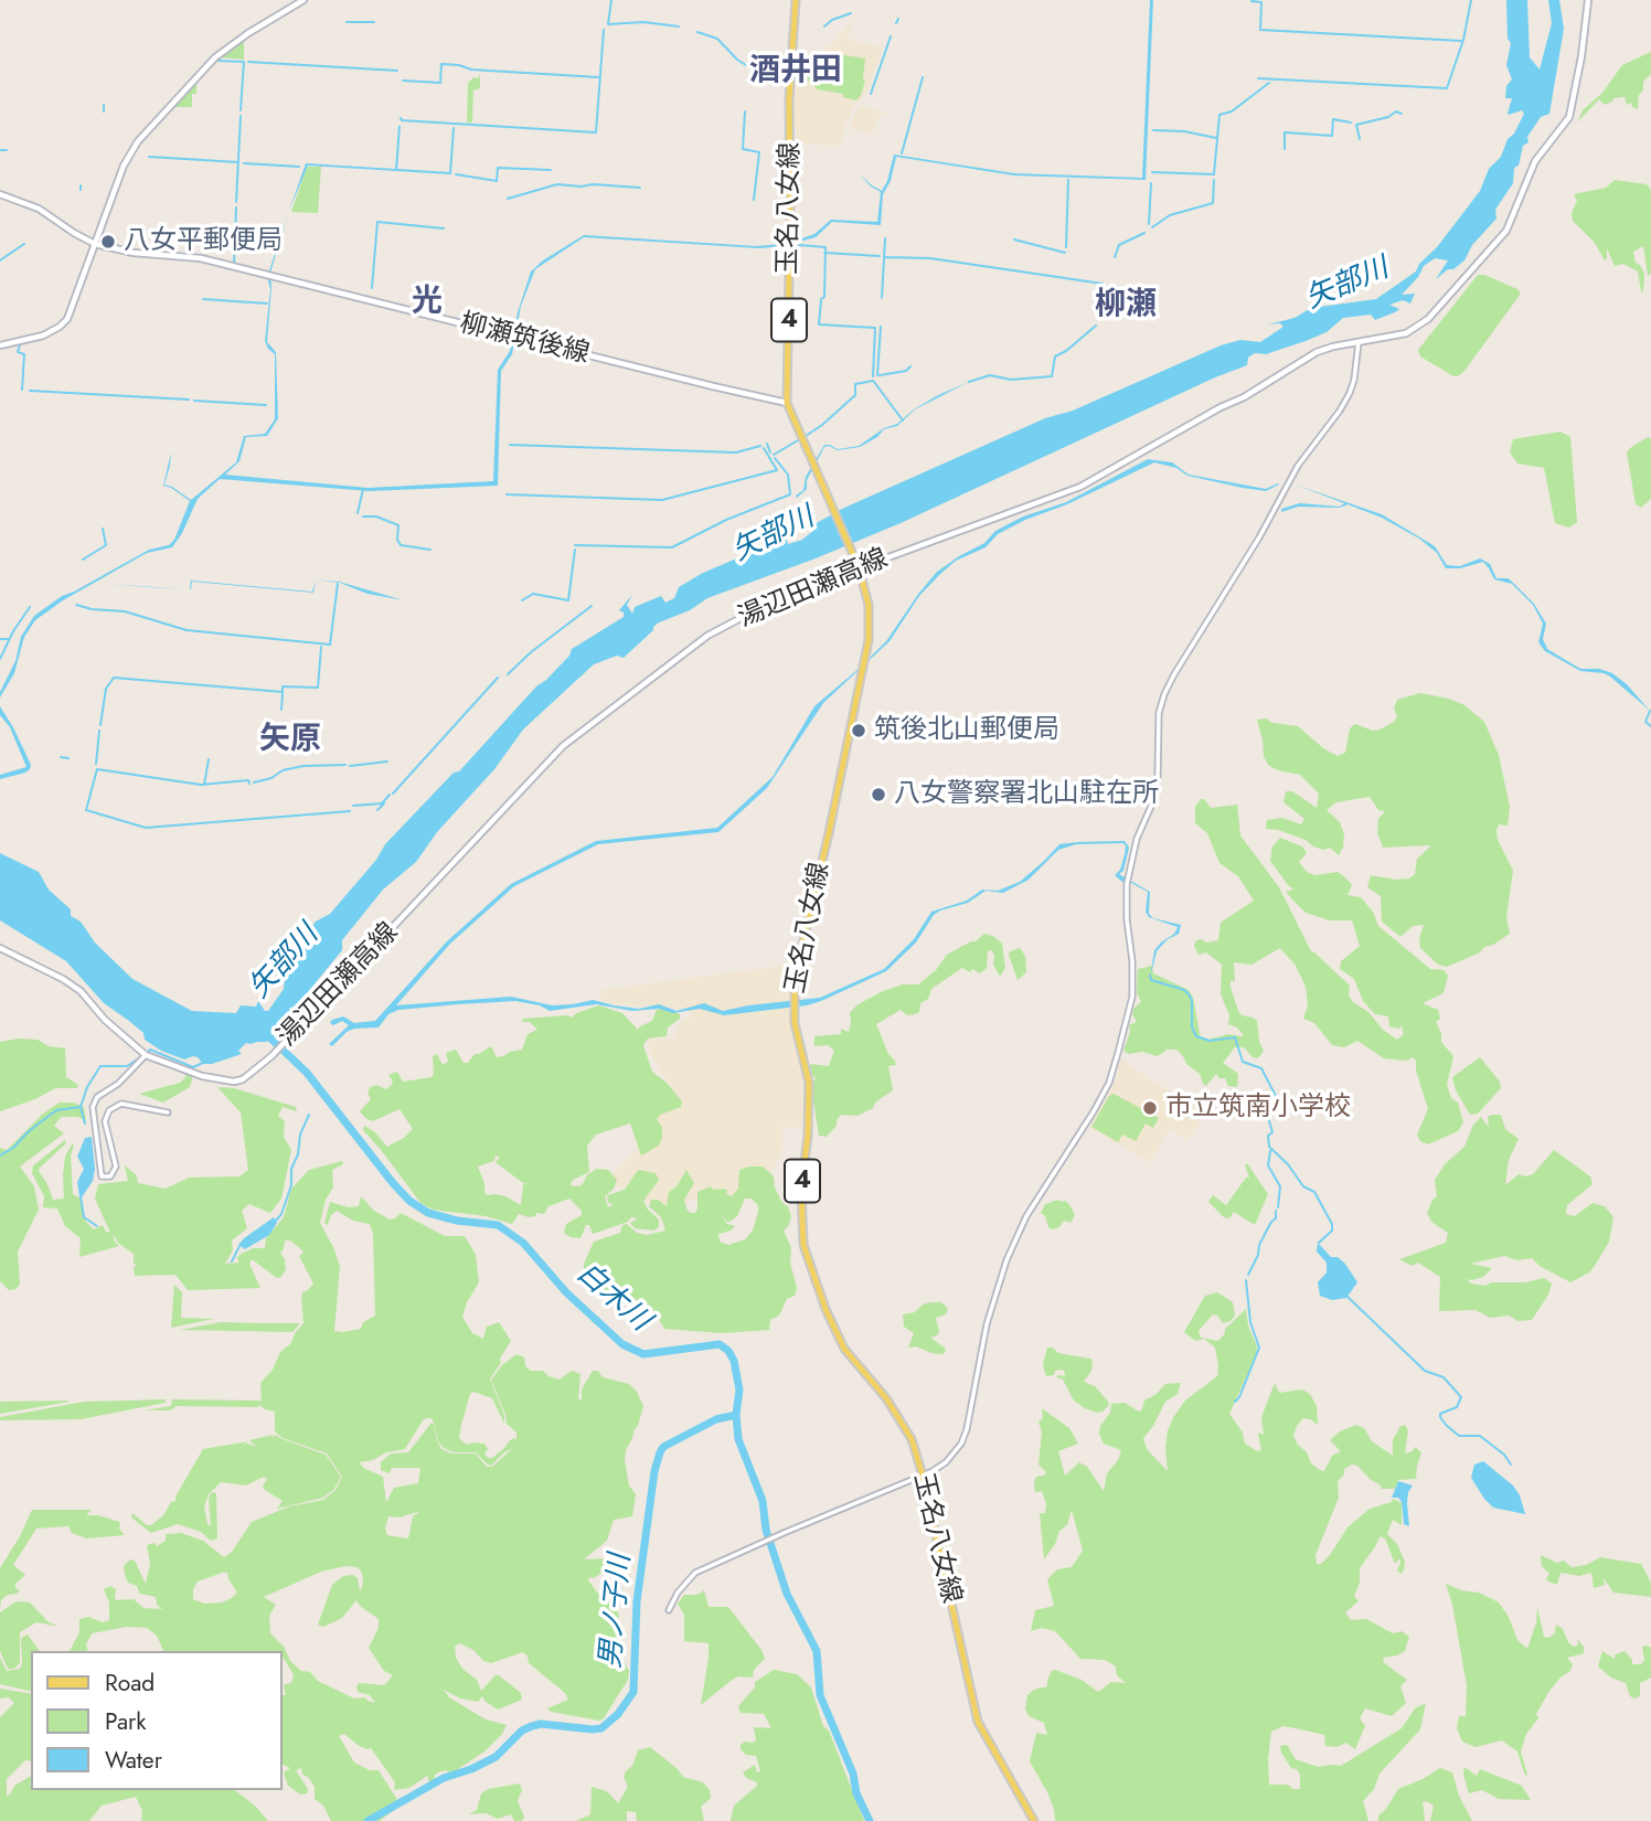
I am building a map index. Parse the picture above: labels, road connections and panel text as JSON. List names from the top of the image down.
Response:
{
  "streets": {
    "main road": [
      "玉名八女線",
      "4",
      "柳瀬筑後線",
      "湯辺田瀬高線"
    ]
  },
  "crossings": [
    ["玉名八女線", "柳瀬筑後線"],
    ["玉名八女線", "湯辺田瀬高線"]
  ],
  "districts": [
    "酒井田",
    "光",
    "柳瀬",
    "矢原"
  ],
  "water": ["矢部川", "白木川", "男ノ子川"],
  "places": [
    "八女平郵便局",
    "筑後北山郵便局",
    "八女警察署北山駐在所",
    "市立筑南小学校"
  ],
  "legend": ["Road", "Park", "Water"]
}
